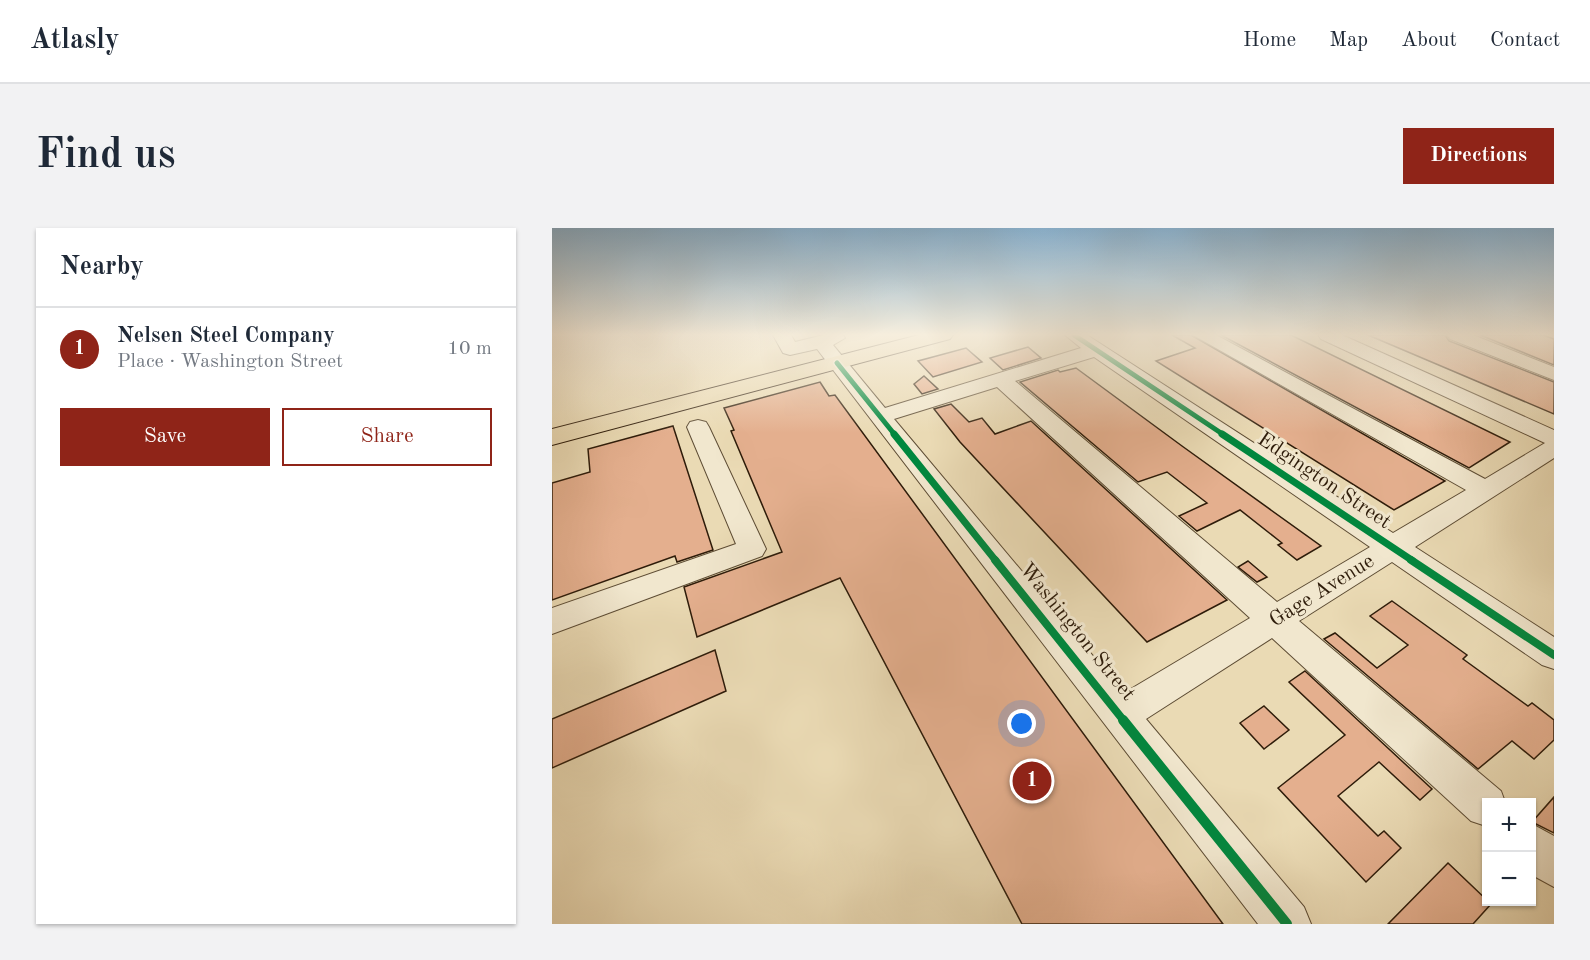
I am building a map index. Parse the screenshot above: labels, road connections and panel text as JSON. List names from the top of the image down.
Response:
{
  "streets": {
    "street": ["Edgington Street", "Gage Avenue", "Washington Street"]
  },
  "crossings": [
    ["Edgington Street", "Gage Avenue"],
    ["Gage Avenue", "Washington Street"]
  ],
  "page": {
    "header": "Atlasly",
    "nav": [
      "Home",
      "Map",
      "About",
      "Contact"
    ],
    "buttons": [
      "Directions",
      ["Save", "Share"]
    ],
    "title": "Find us",
    "heading": "Nearby",
    "list": [
      {
        "mark": "1",
        "name": "Nelsen Steel Company",
        "note": "Place · Washington Street",
        "value": "10 m"
      }
    ],
    "pins": "1",
    "map_buttons": ["+", "−"]
  }
}
